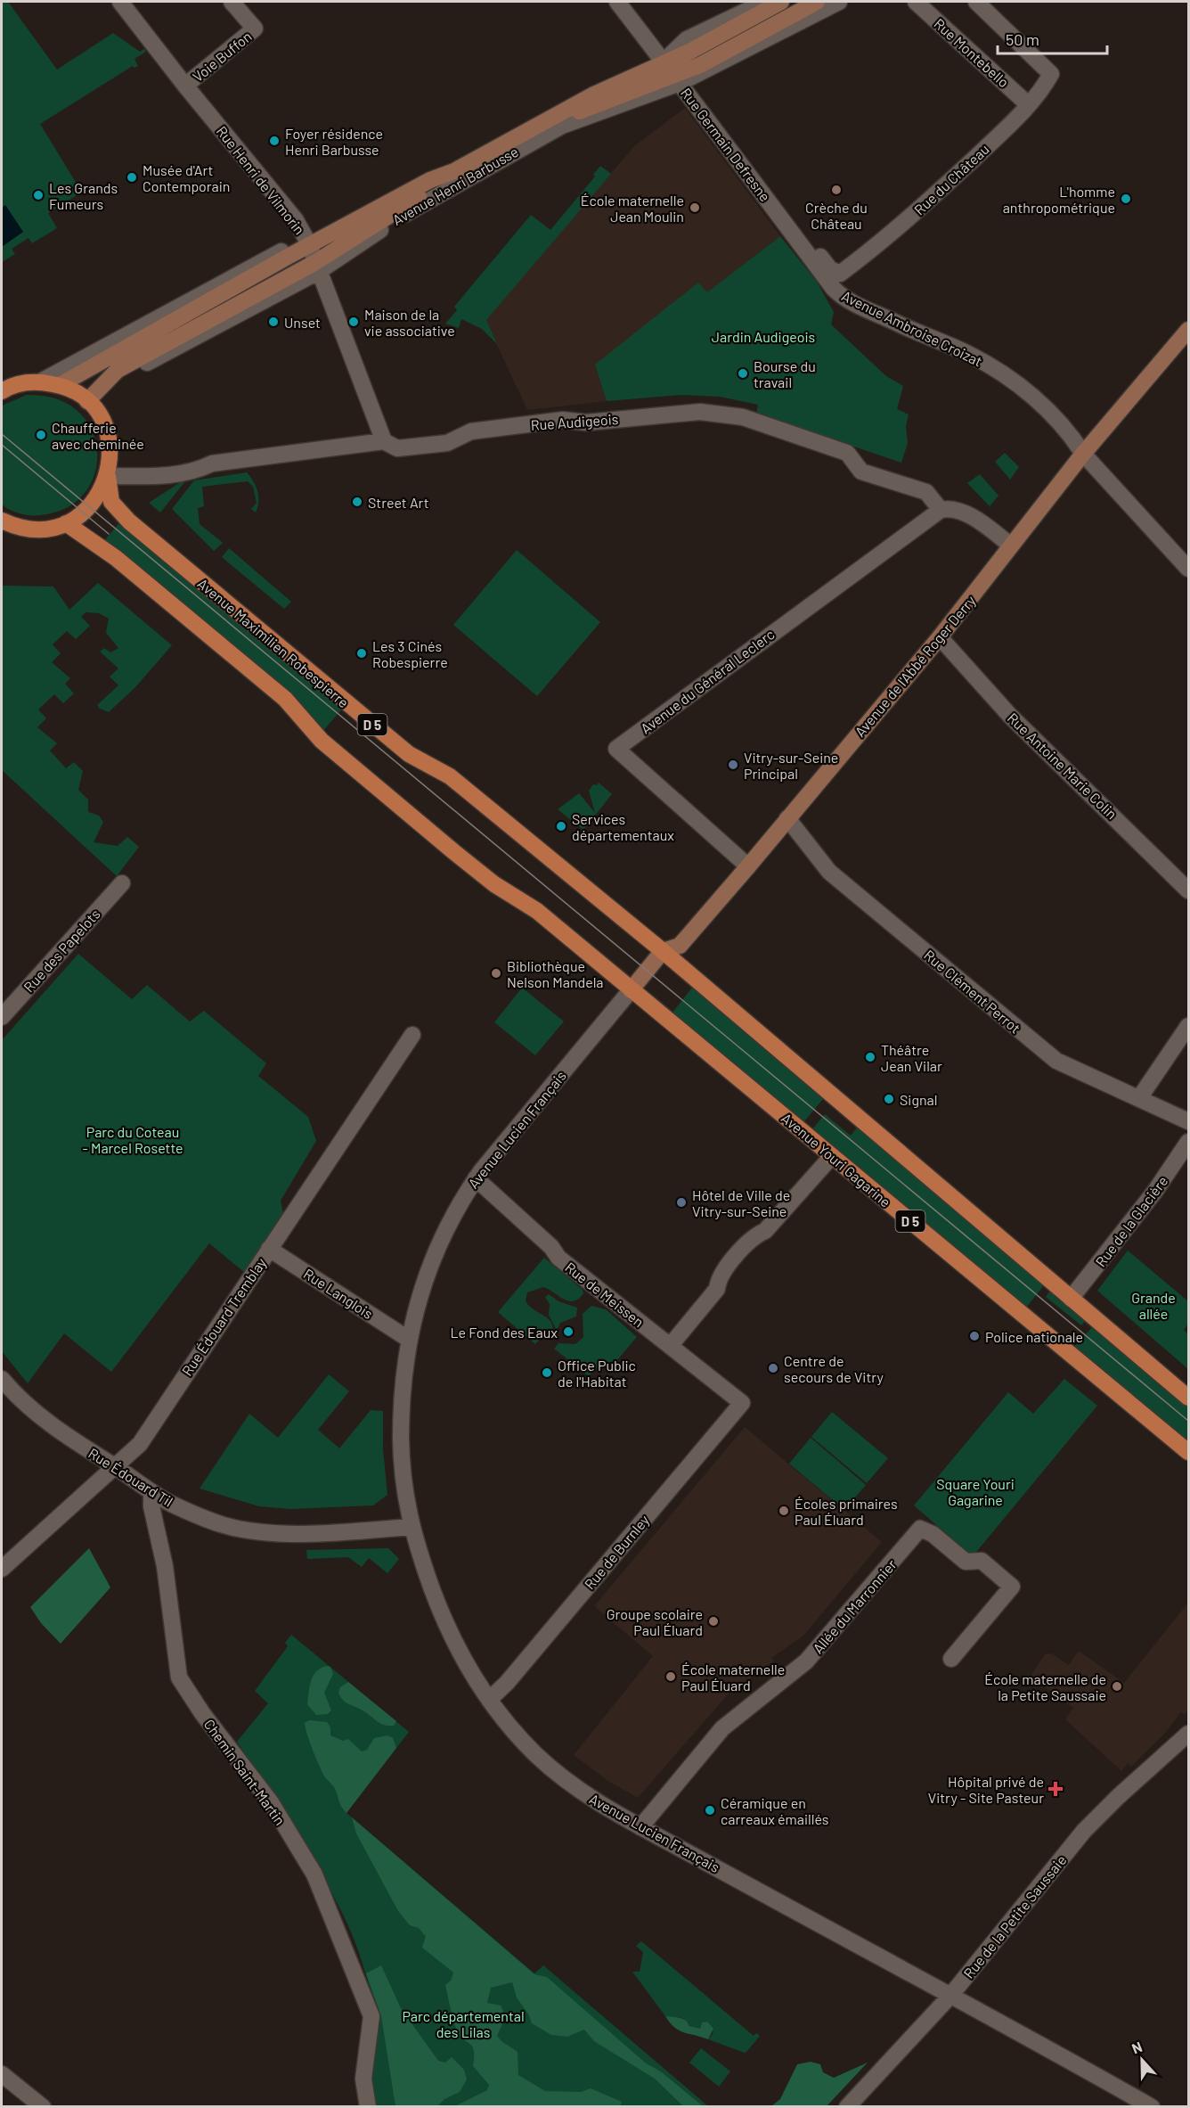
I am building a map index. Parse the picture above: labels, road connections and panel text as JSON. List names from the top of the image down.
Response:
{
  "streets": {
    "main road": [
      "Avenue Henri Barbusse",
      "Avenue Maximilien Robespierre",
      "Avenue de l'Abbé Roger Derry",
      "D 5",
      "Avenue Youri Gagarine"
    ],
    "street": [
      "Rue Montebello",
      "Voie Buffon",
      "Rue Germain Defresne",
      "Rue du Château",
      "Rue Henri de Vilmorin",
      "Avenue Ambroise Croizat",
      "Rue Audigeois",
      "Avenue du Général Leclerc",
      "Rue Antoine Marie Colin",
      "Rue des Papelots",
      "Rue Clément Perrot",
      "Avenue Lucien Français",
      "Rue de la Glacière",
      "Rue Langlois",
      "Rue de Meissen",
      "Rue Édouard Tremblay",
      "Rue Édouard Til",
      "Rue de Burnley",
      "Allée du Marronnier",
      "Chemin Saint-Martin",
      "Rue de la Petite Saussaie"
    ]
  },
  "crossings": [
    ["Rue Montebello", "Rue du Château"],
    ["Voie Buffon", "Rue Henri de Vilmorin"],
    ["Rue Germain Defresne", "Rue du Château"],
    ["Rue Germain Defresne", "Avenue Henri Barbusse"],
    ["Rue Germain Defresne", "Avenue Ambroise Croizat"],
    ["Rue du Château", "Avenue Ambroise Croizat"],
    ["Rue Henri de Vilmorin", "Avenue Henri Barbusse"],
    ["Rue Henri de Vilmorin", "Rue Audigeois"],
    ["Avenue Ambroise Croizat", "Avenue de l'Abbé Roger Derry"],
    ["Rue Audigeois", "Avenue Maximilien Robespierre"],
    ["Rue Audigeois", "Avenue du Général Leclerc"],
    ["Avenue Maximilien Robespierre", "Avenue de l'Abbé Roger Derry"],
    ["Avenue Maximilien Robespierre", "D 5"],
    ["Avenue de l'Abbé Roger Derry", "Avenue du Général Leclerc"],
    ["Avenue de l'Abbé Roger Derry", "D 5"],
    ["Avenue de l'Abbé Roger Derry", "Rue Antoine Marie Colin"],
    ["Avenue de l'Abbé Roger Derry", "Rue Clément Perrot"],
    ["Avenue de l'Abbé Roger Derry", "Avenue Lucien Français"],
    ["Avenue de l'Abbé Roger Derry", "Avenue Youri Gagarine"],
    ["D 5", "Avenue Lucien Français"],
    ["D 5", "Avenue Youri Gagarine"],
    ["D 5", "Rue de la Glacière"],
    ["Avenue Lucien Français", "Avenue Youri Gagarine"],
    ["Avenue Lucien Français", "Rue Langlois"],
    ["Avenue Lucien Français", "Rue de Meissen"],
    ["Avenue Lucien Français", "Rue Édouard Til"],
    ["Avenue Lucien Français", "Rue de Burnley"],
    ["Avenue Lucien Français", "Allée du Marronnier"],
    ["Avenue Lucien Français", "Rue de la Petite Saussaie"],
    ["Rue Langlois", "Rue Édouard Tremblay"],
    ["Rue de Meissen", "Rue de Burnley"],
    ["Rue Édouard Tremblay", "Rue Édouard Til"],
    ["Rue Édouard Til", "Chemin Saint-Martin"]
  ],
  "parks": [
    "Jardin Audigeois",
    "Parc du Coteau - Marcel Rosette",
    "Grande allée",
    "Square Youri Gagarine",
    "Parc départemental des Lilas"
  ],
  "places": {
    "other": [
      "Foyer résidence Henri Barbusse",
      "Musée d'Art Contemporain",
      "Crèche du Château",
      "Les Grands Fumeurs",
      "L'homme anthropométrique",
      "École maternelle Jean Moulin",
      "Unset",
      "Maison de la vie associative",
      "Bourse du travail",
      "Chaufferie avec cheminée",
      "Street Art",
      "Les 3 Cinés Robespierre",
      "Vitry-sur-Seine Principal",
      "Services départementaux",
      "Bibliothèque Nelson Mandela",
      "Théâtre Jean Vilar",
      "Signal",
      "Hôtel de Ville de Vitry-sur-Seine",
      "Le Fond des Eaux",
      "Police nationale",
      "Centre de secours de Vitry",
      "Office Public de l'Habitat",
      "Écoles primaires Paul Éluard",
      "Groupe scolaire Paul Éluard",
      "École maternelle Paul Éluard",
      "École maternelle de la Petite Saussaie",
      "Céramique en carreaux émaillés"
    ],
    "health": ["Hôpital privé de Vitry - Site Pasteur"]
  },
  "scale_bar": "50 m",
  "north": "top"
}
